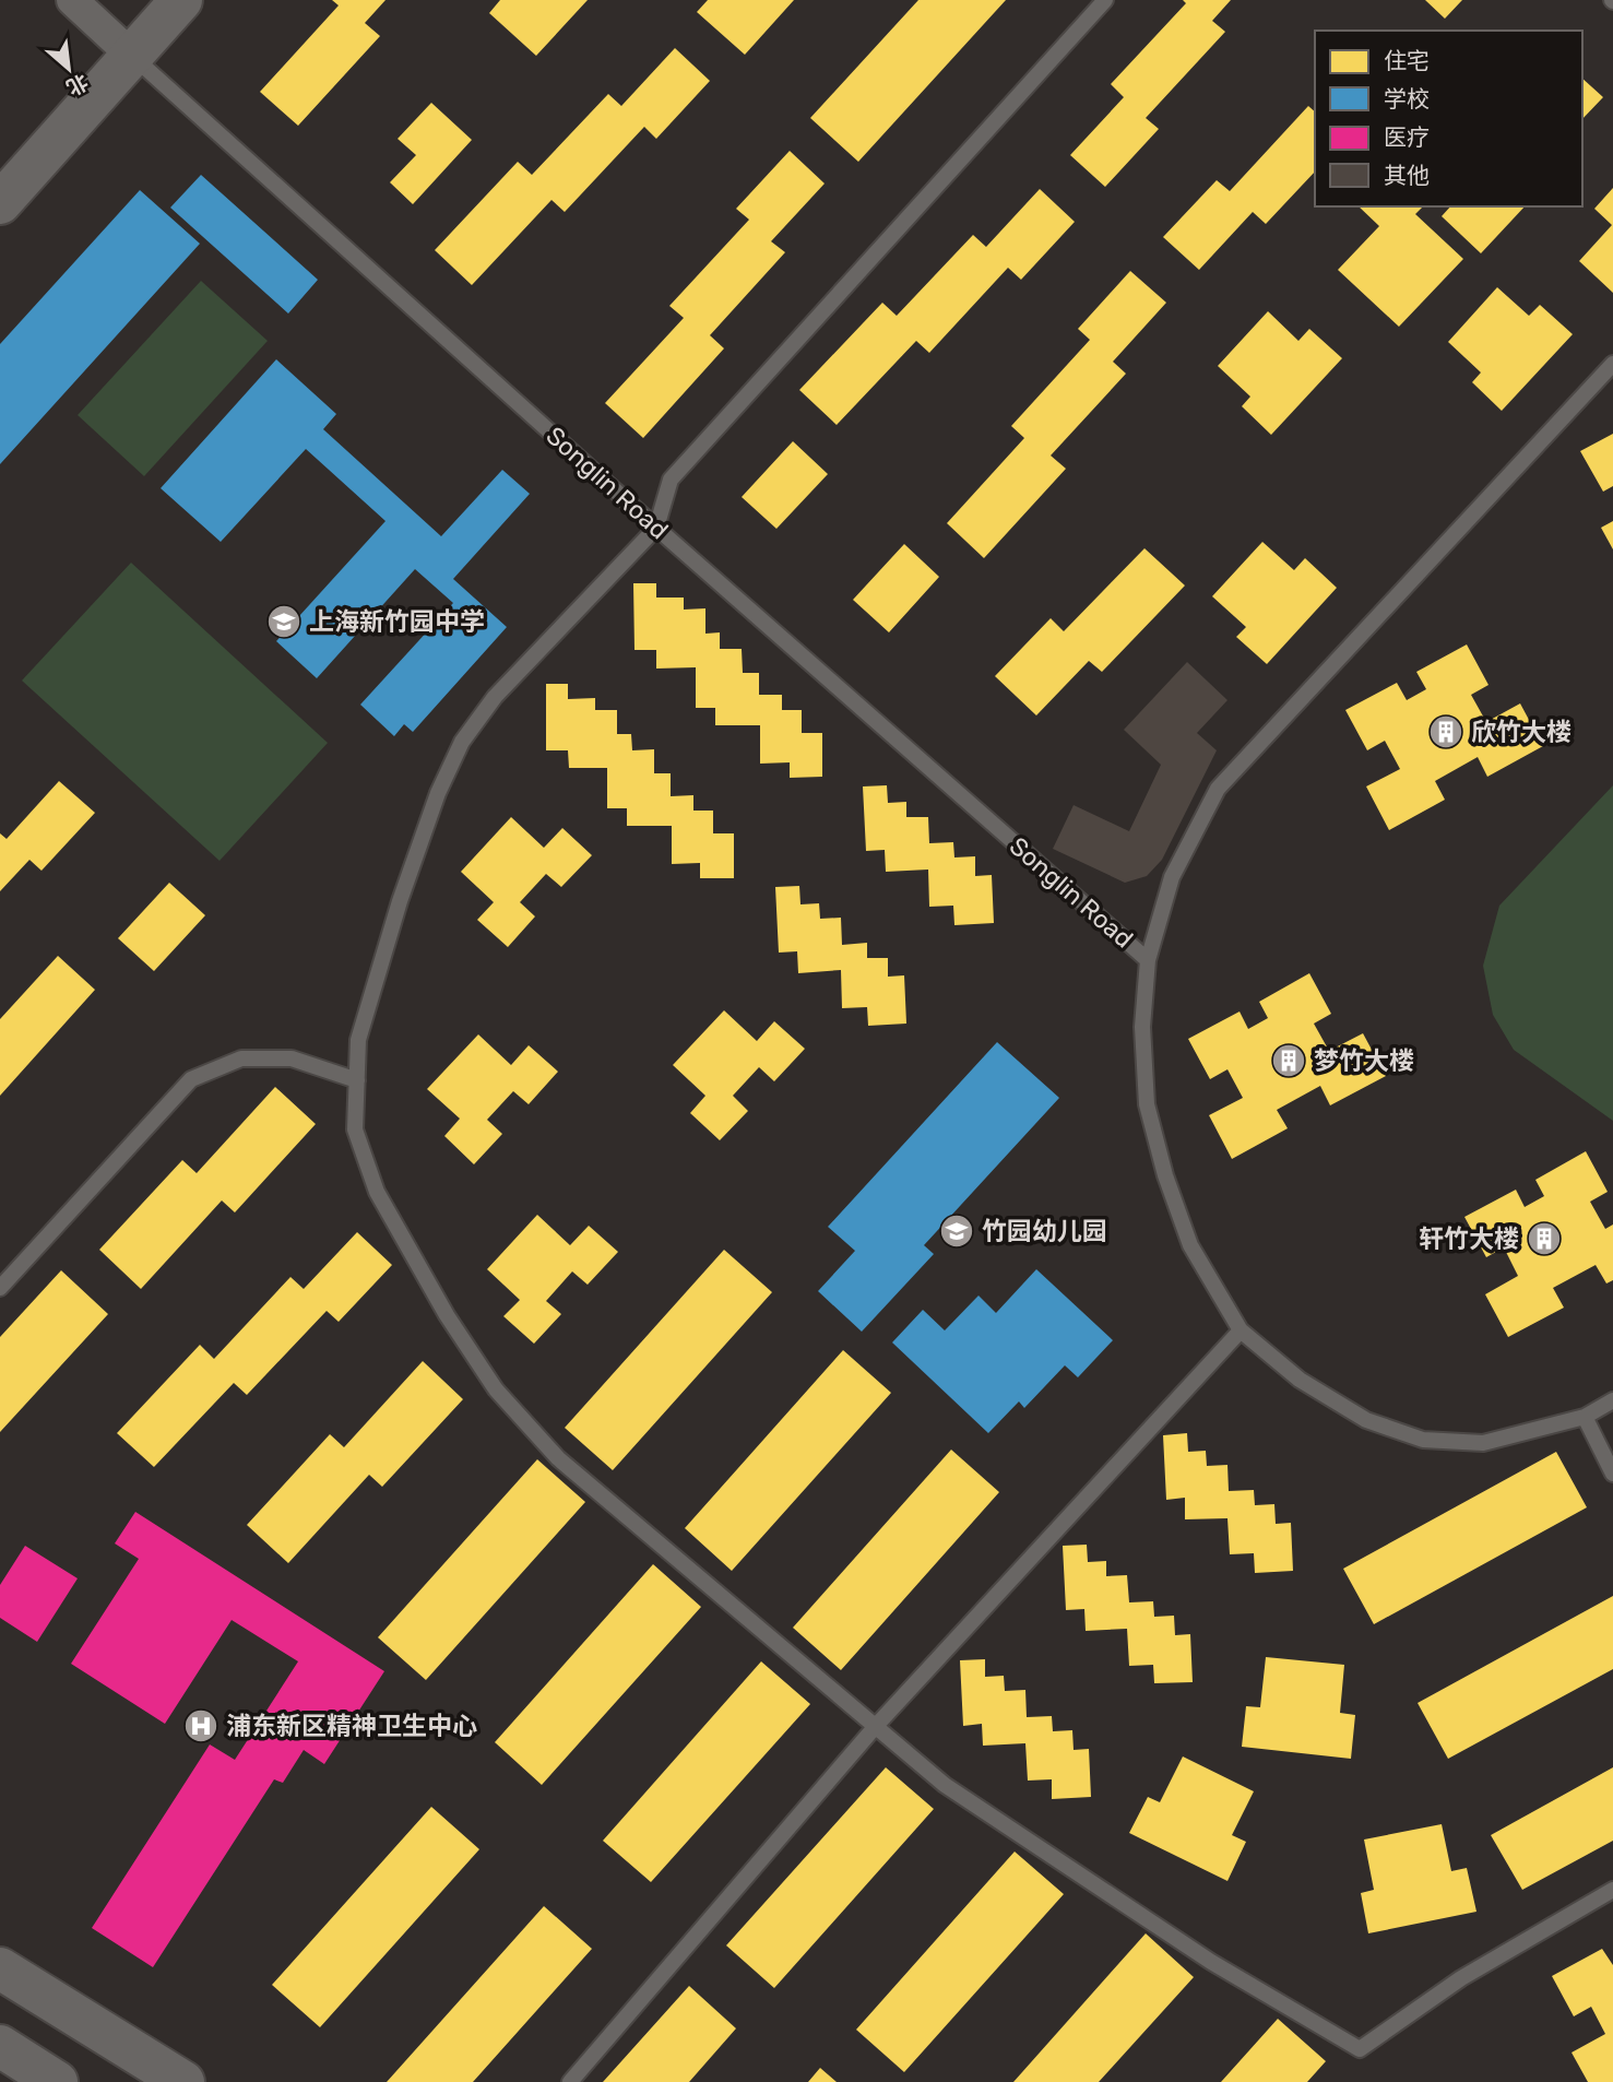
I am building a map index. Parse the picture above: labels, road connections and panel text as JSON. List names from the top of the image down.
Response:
{
  "streets": {
    "street": ["Songlin Road"]
  },
  "places": {
    "school or university": ["上海新竹园中学", "竹园幼儿园"],
    "building": ["欣竹大楼", "梦竹大楼", "轩竹大楼"],
    "hospital": ["浦东新区精神卫生中心"]
  },
  "legend": [
    "住宅",
    "学校",
    "医疗",
    "其他"
  ],
  "north": "bottom right"
}
